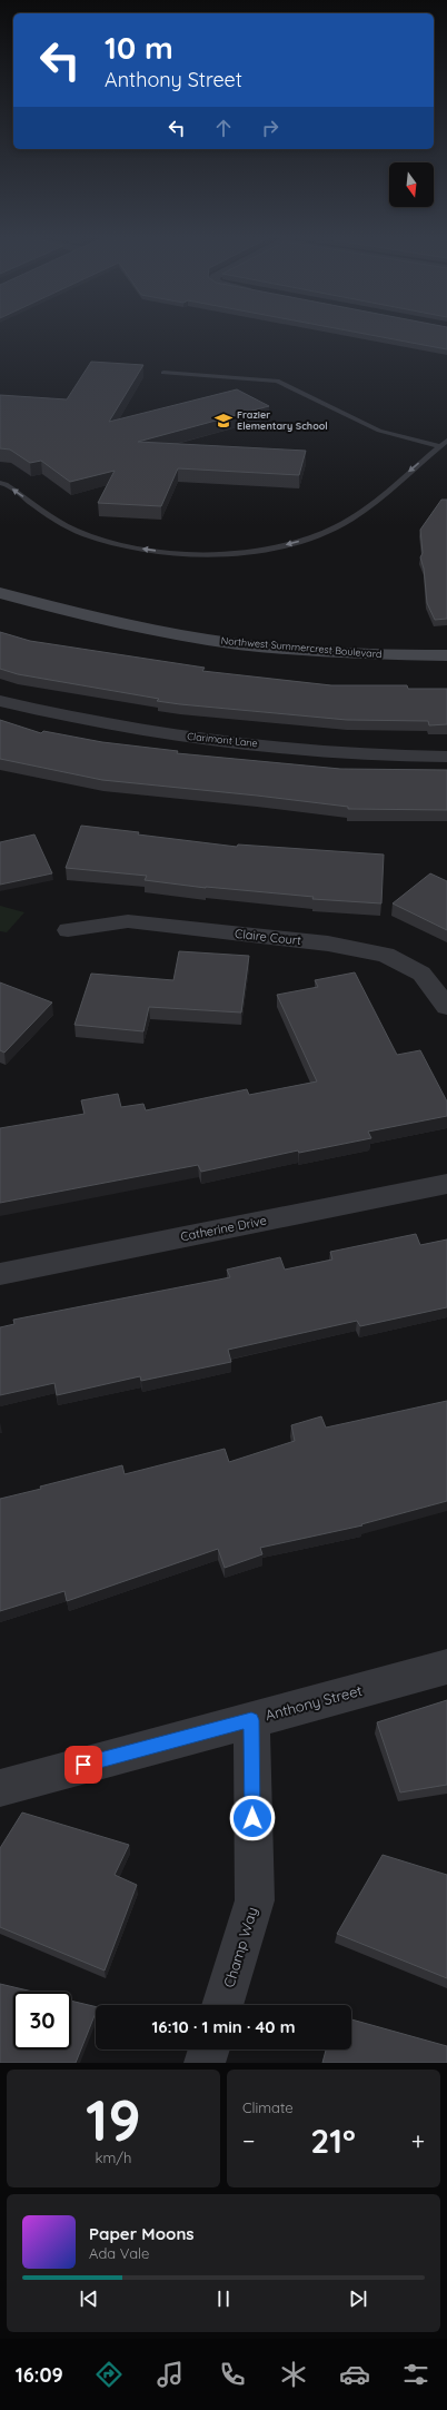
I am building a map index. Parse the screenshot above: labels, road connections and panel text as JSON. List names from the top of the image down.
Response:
{
  "streets": {
    "street": [
      "Northwest Summercrest Boulevard",
      "Clarimont Lane",
      "Claire Court",
      "Catherine Drive",
      "Anthony Street",
      "Champ Way"
    ]
  },
  "crossings": [
    ["Anthony Street", "Champ Way"]
  ],
  "places": {
    "school or university": ["Frazier Elementary School"]
  },
  "north": "bottom",
  "page": {
    "turn": ["10 m", "Anthony Street"],
    "limit": "30",
    "trip": "16:10 · 1 min · 40 m",
    "tile": [
      ["19", "km/h"],
      "Climate"
    ],
    "heat": ["−", "21°", "+"],
    "song": ["Paper Moons", "Ada Vale"],
    "tabs": "16:09"
  }
}
